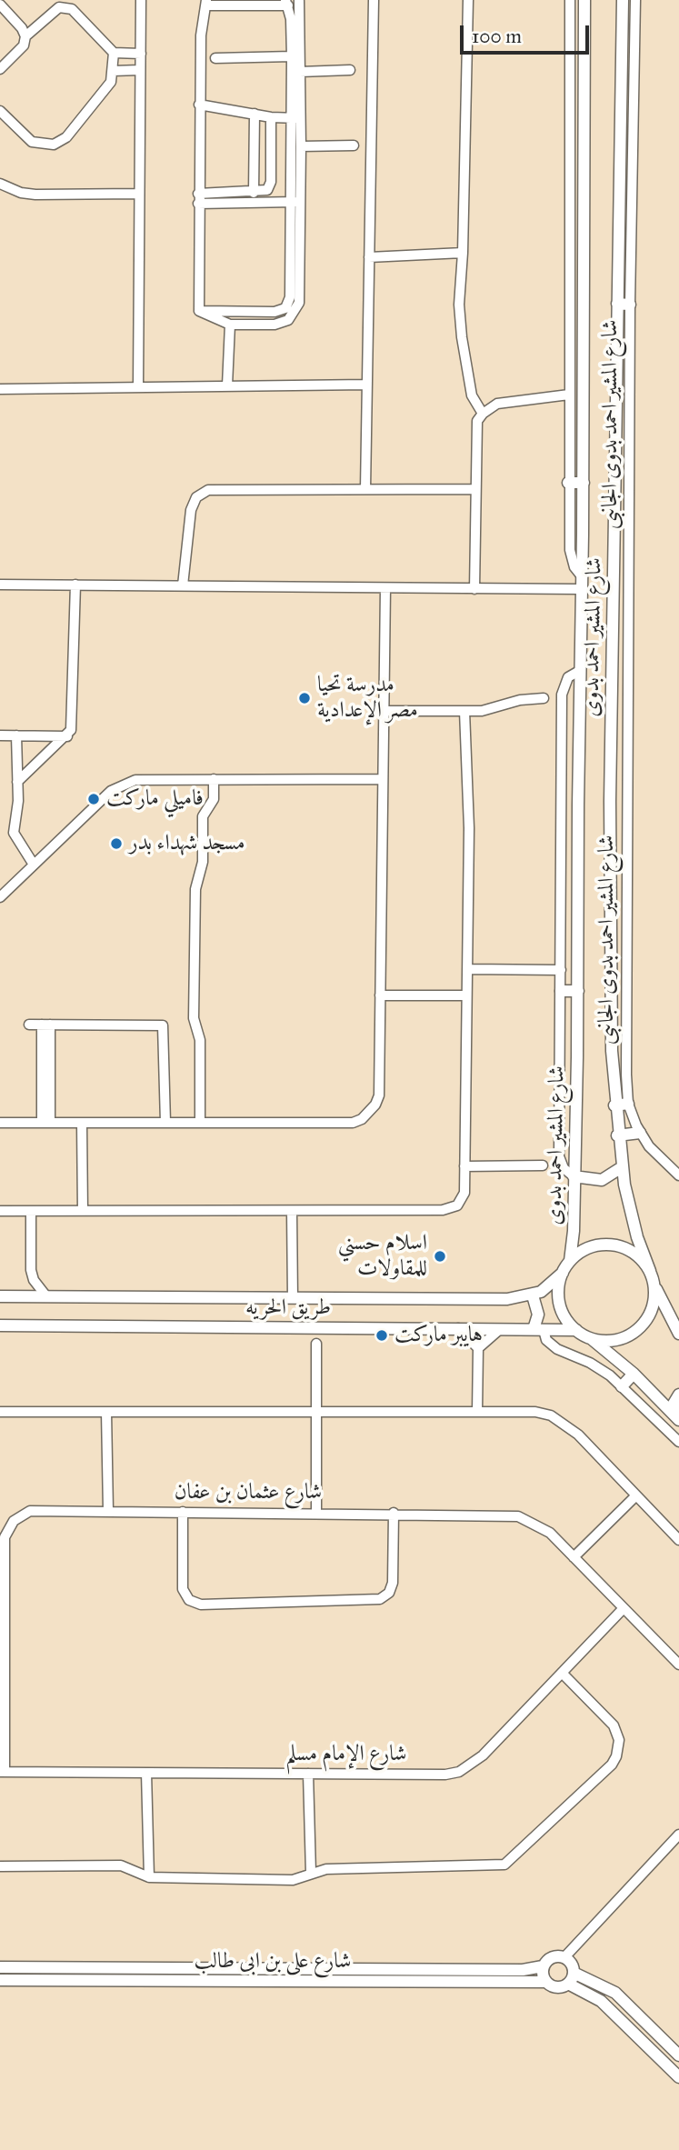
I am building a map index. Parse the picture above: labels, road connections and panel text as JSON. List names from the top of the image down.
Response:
{
  "streets": {
    "street": [
      "شارع المشير احمد بدوى الجانبى",
      "شارع المشير احمد بدوى",
      "طريق الحريه",
      "شارع عثمان بن عفان",
      "شارع الإمام مسلم",
      "شارع على بن ابى طالب"
    ]
  },
  "crossings": [
    ["شارع المشير احمد بدوى الجانبى", "شارع المشير احمد بدوى"],
    ["شارع المشير احمد بدوى", "طريق الحريه"],
    ["شارع عثمان بن عفان", "شارع الإمام مسلم"]
  ],
  "places": [
    "مدرسة تحيا مصر الإعدادية",
    "فاميلي ماركت",
    "مسجد شهداء بدر",
    "اسلام حسني للمقاولات",
    "هايبر ماركت"
  ],
  "scale_bar": "100 m"
}
